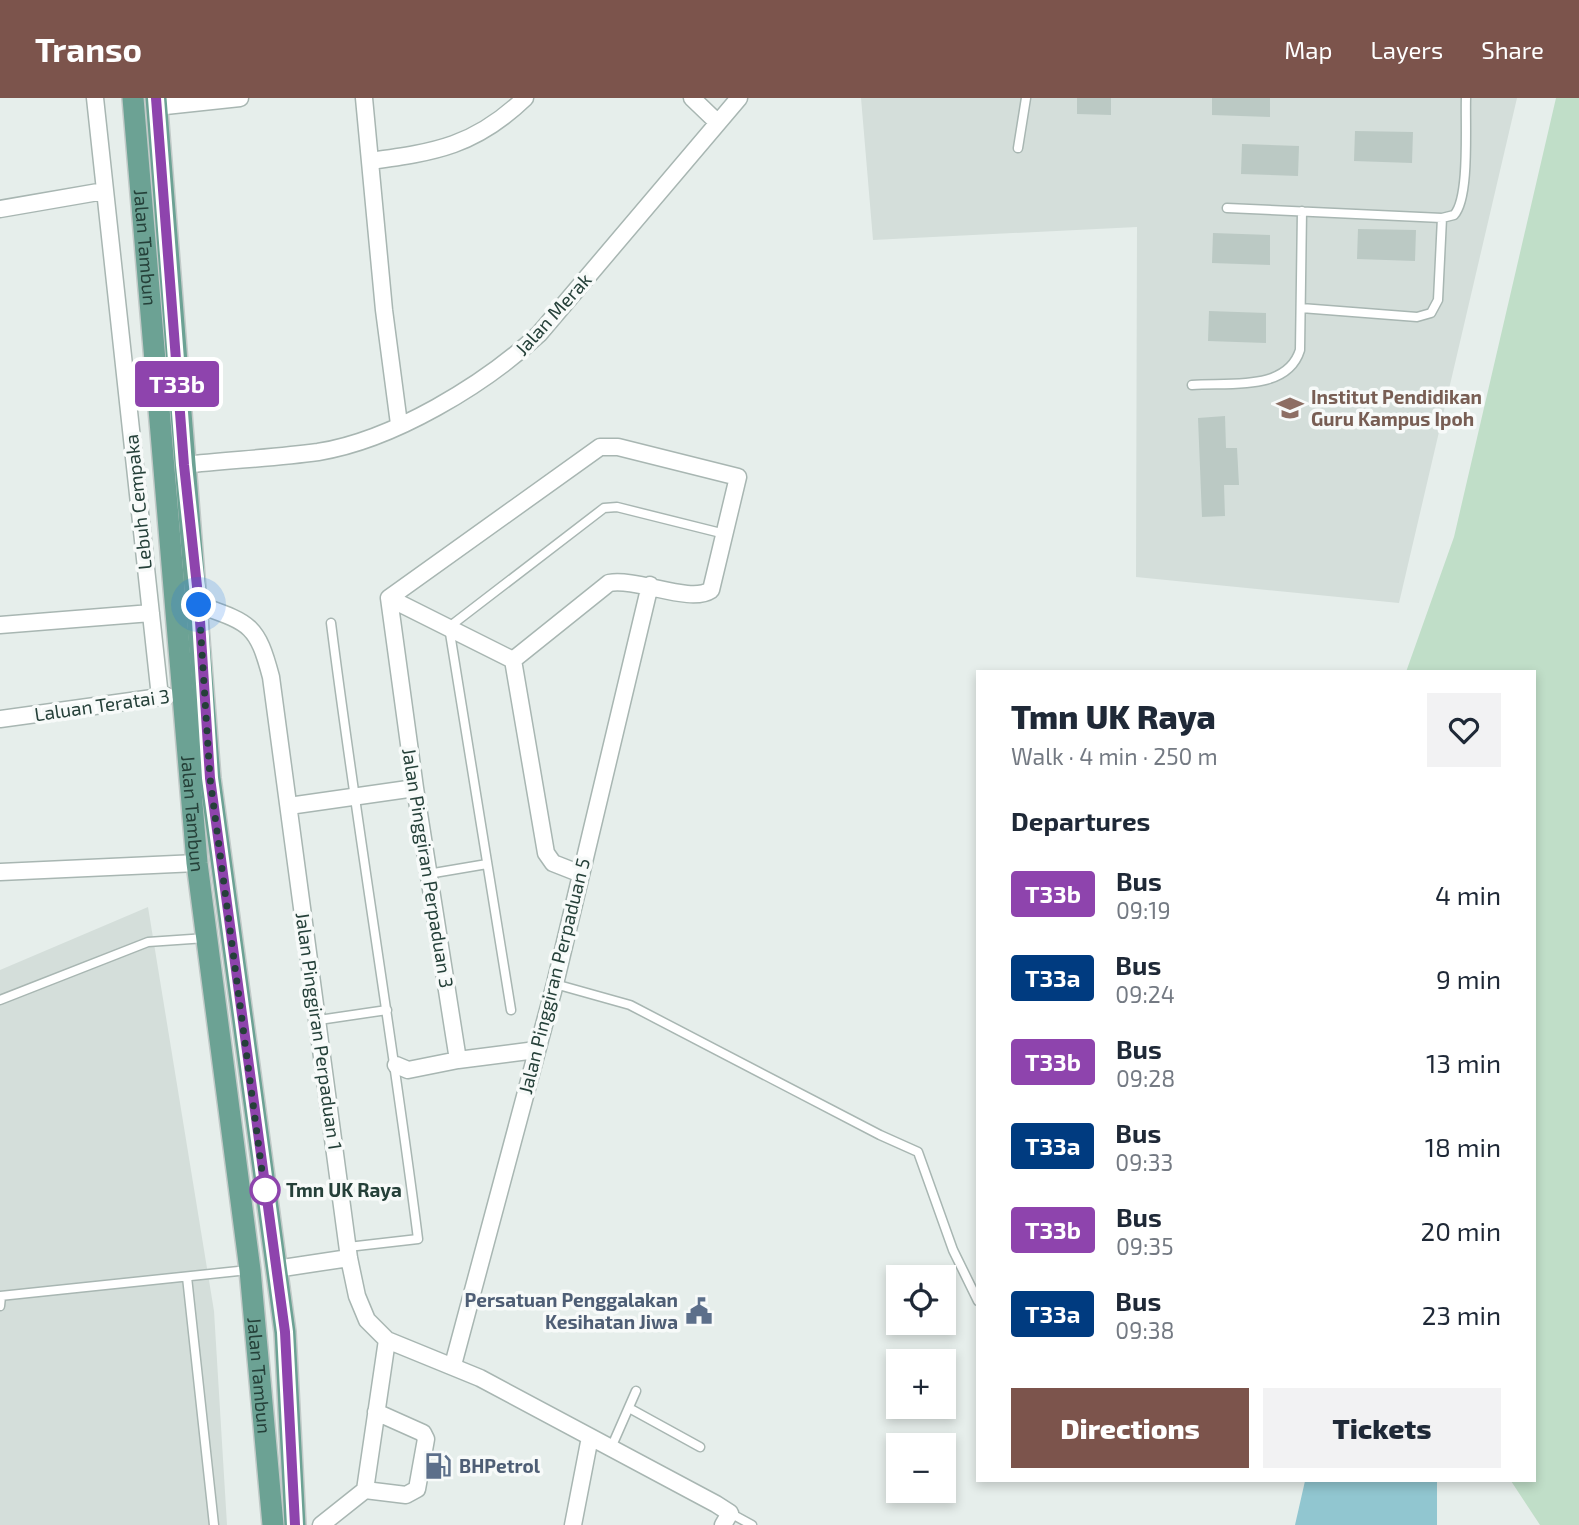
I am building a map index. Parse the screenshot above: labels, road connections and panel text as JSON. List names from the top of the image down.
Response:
{
  "streets": {
    "main road": ["Jalan Tambun"],
    "street": [
      "Jalan Merak",
      "Lebuh Cempaka",
      "Laluan Teratai 3",
      "Jalan Pinggiran Perpaduan 3",
      "Jalan Pinggiran Perpaduan 5",
      "Jalan Pinggiran Perpaduan 1"
    ]
  },
  "crossings": [
    ["Jalan Tambun", "Jalan Merak"],
    ["Jalan Tambun", "Laluan Teratai 3"],
    ["Jalan Tambun", "Jalan Pinggiran Perpaduan 1"],
    ["Lebuh Cempaka", "Laluan Teratai 3"],
    ["Jalan Pinggiran Perpaduan 5", "Jalan Pinggiran Perpaduan 1"]
  ],
  "places": {
    "school or university": ["Institut Pendidikan Guru Kampus Ipoh"],
    "other": ["Tmn UK Raya"],
    "public building": ["Persatuan Penggalakan Kesihatan Jiwa"],
    "fuel station": ["BHPetrol"]
  },
  "lines": ["bus line T33b"],
  "page": {
    "header": "Transo",
    "nav": ["Map", "Layers", "Share"],
    "on_map": "T33b",
    "heading": [
      ["Tmn UK Raya", "Walk · 4 min · 250 m"],
      "Departures"
    ],
    "list": [
      {
        "mark": "T33b",
        "name": "Bus",
        "note": "09:19",
        "value": "4 min"
      },
      {
        "mark": "T33a",
        "name": "Bus",
        "note": "09:24",
        "value": "9 min"
      },
      {
        "mark": "T33b",
        "name": "Bus",
        "note": "09:28",
        "value": "13 min"
      },
      {
        "mark": "T33a",
        "name": "Bus",
        "note": "09:33",
        "value": "18 min"
      },
      {
        "mark": "T33b",
        "name": "Bus",
        "note": "09:35",
        "value": "20 min"
      },
      {
        "mark": "T33a",
        "name": "Bus",
        "note": "09:38",
        "value": "23 min"
      }
    ],
    "map_buttons": ["+", "−"],
    "buttons": ["Directions", "Tickets"]
  }
}
